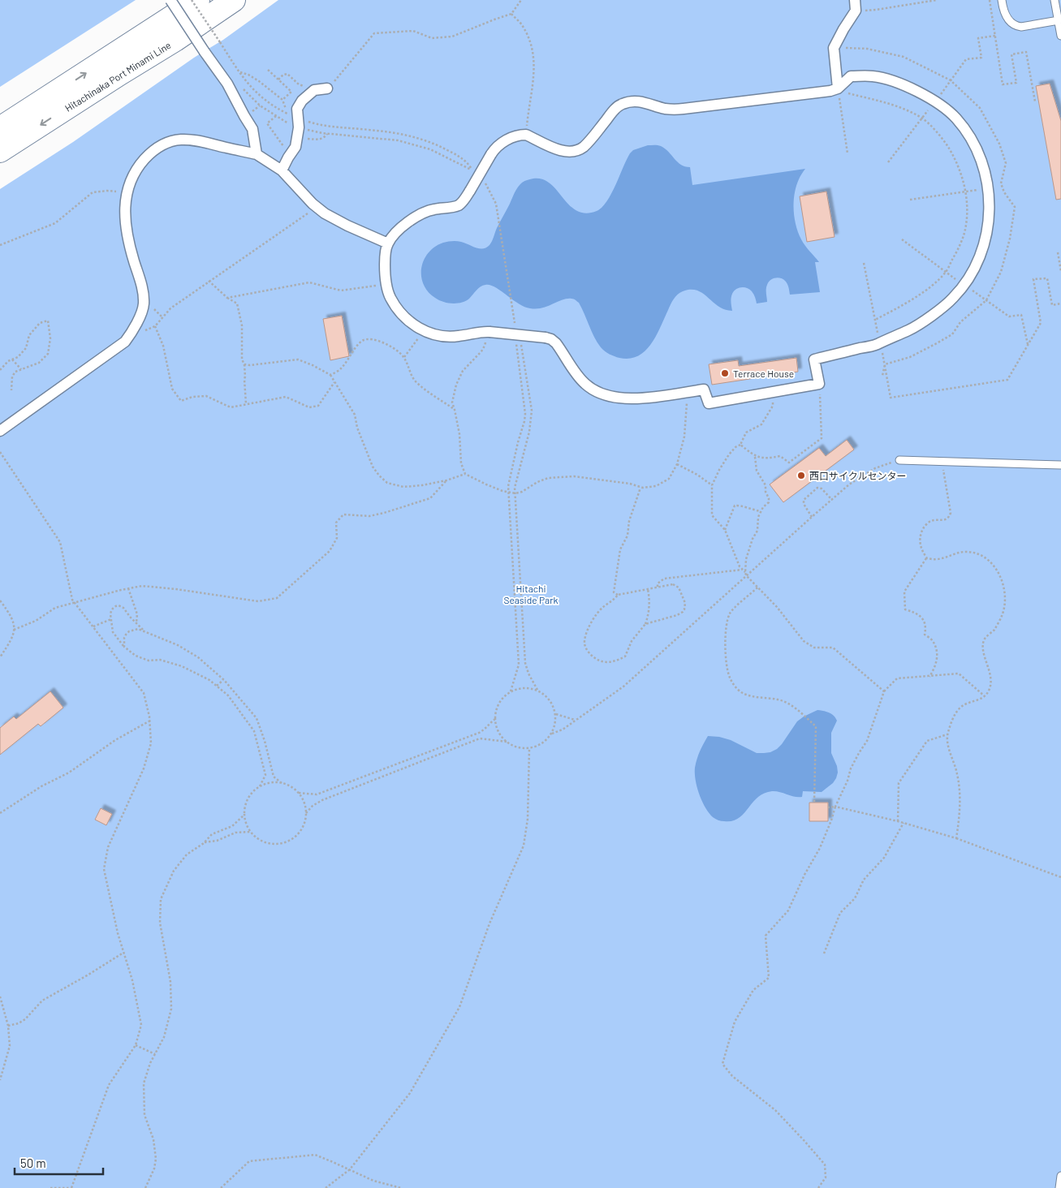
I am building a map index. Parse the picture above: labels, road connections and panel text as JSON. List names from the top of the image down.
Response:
{
  "streets": {
    "highway": ["Hitachinaka Port Minami Line"]
  },
  "parks": ["Hitachi Seaside Park"],
  "places": ["Terrace House", "西口サイクルセンター"],
  "scale_bar": "50 m"
}
